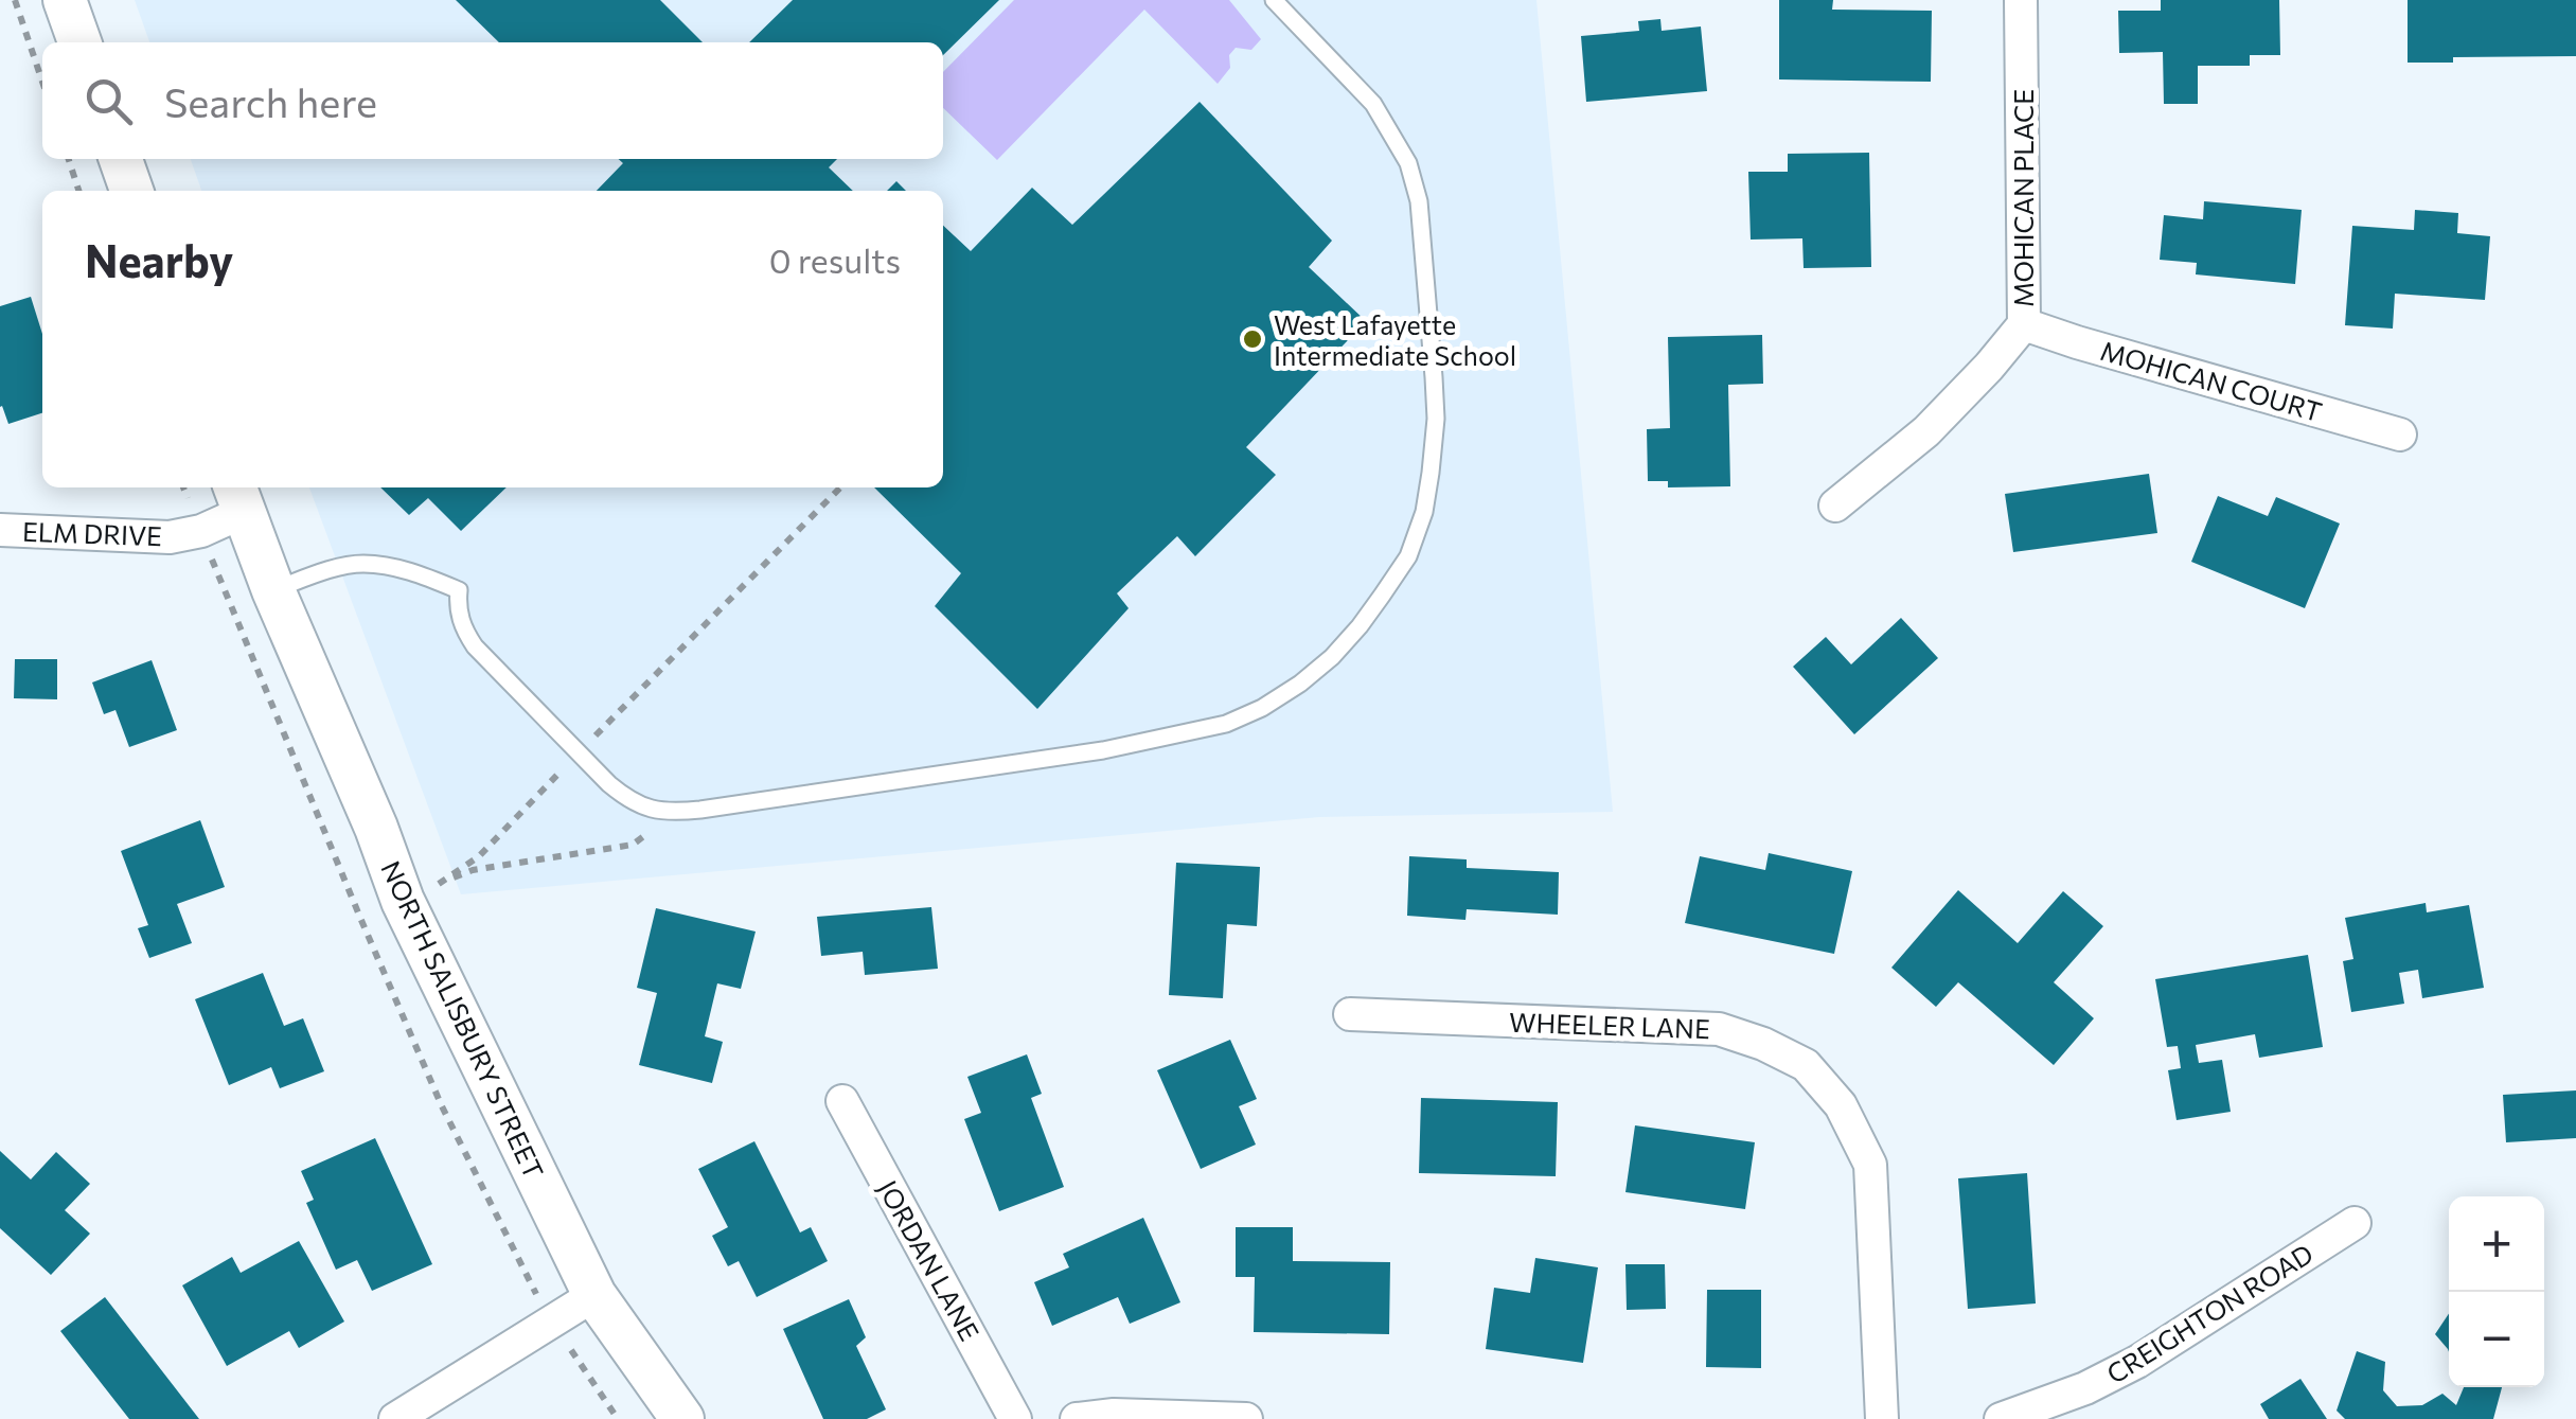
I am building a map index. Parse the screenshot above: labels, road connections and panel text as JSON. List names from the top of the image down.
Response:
{
  "streets": {
    "street": [
      "MOHICAN PLACE",
      "MOHICAN COURT",
      "ELM DRIVE",
      "NORTH SALISBURY STREET",
      "WHEELER LANE",
      "JORDAN LANE",
      "CREIGHTON ROAD"
    ]
  },
  "crossings": [
    ["MOHICAN PLACE", "MOHICAN COURT"],
    ["ELM DRIVE", "NORTH SALISBURY STREET"]
  ],
  "places": ["West Lafayette Intermediate School"],
  "page": {
    "search": "Search here",
    "heading": ["Nearby", "0 results"],
    "map_buttons": ["+", "−"]
  }
}
